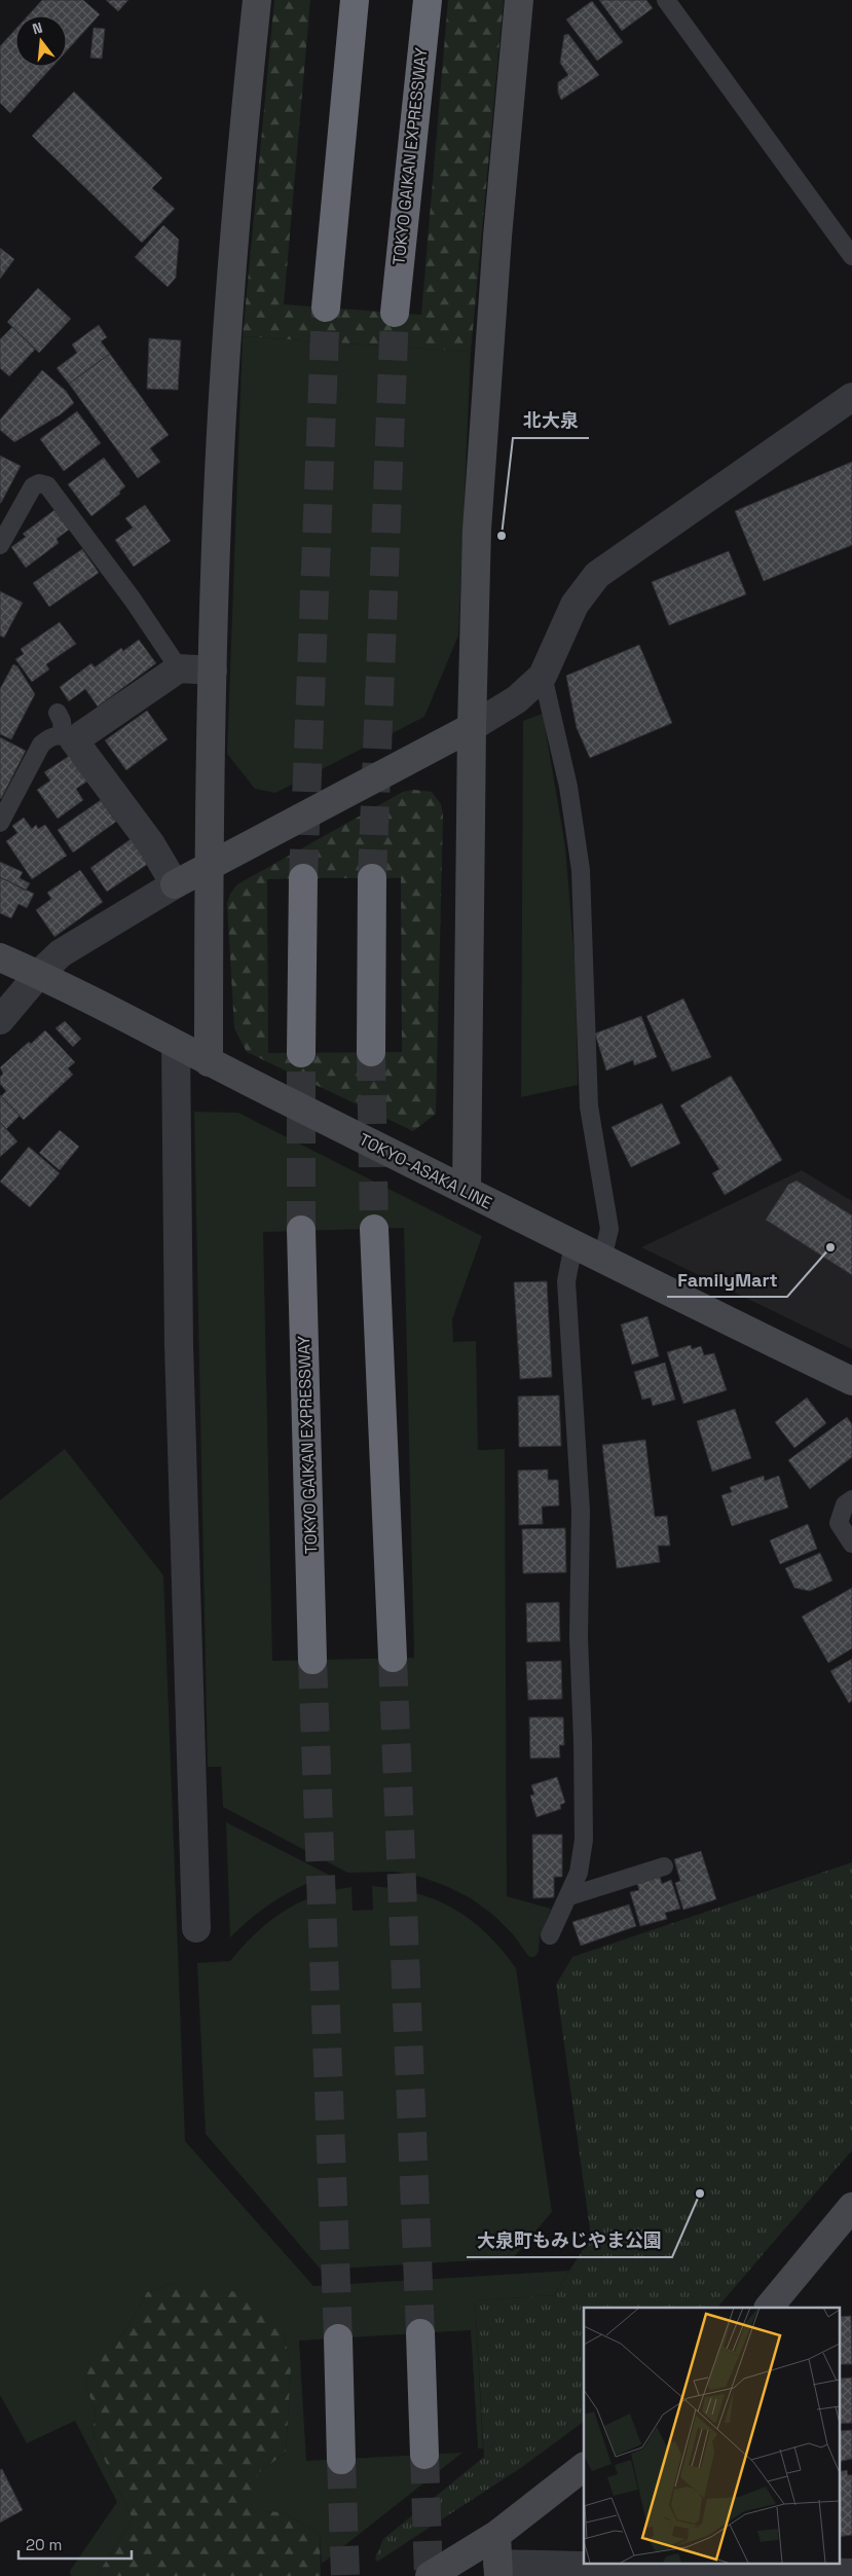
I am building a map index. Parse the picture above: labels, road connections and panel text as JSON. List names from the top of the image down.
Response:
{
  "streets": {
    "highway": ["TOKYO GAIKAN EXPRESSWAY"],
    "street": ["TOKYO-ASAKA LINE"]
  },
  "places": ["北大泉", "FamilyMart", "大泉町もみじやま公園"],
  "scale_bar": "20 m",
  "north": "top"
}
